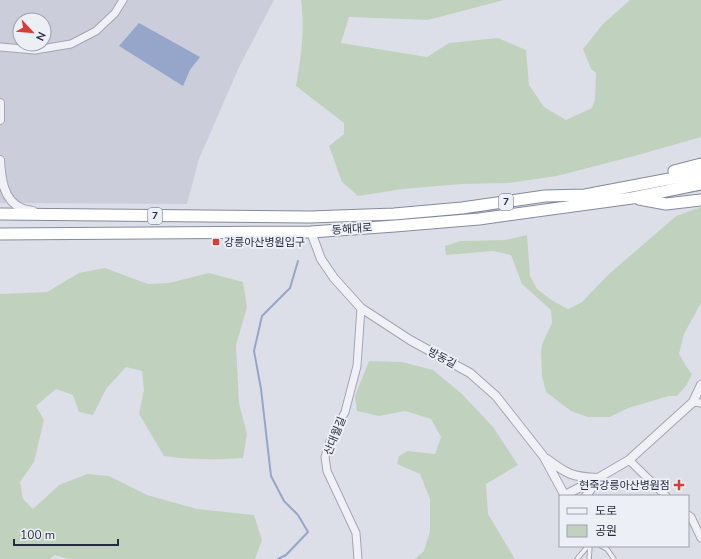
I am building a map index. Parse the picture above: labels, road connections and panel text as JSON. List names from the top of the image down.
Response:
{
  "streets": {
    "highway": ["7", "동해대로"],
    "street": ["방동길", "산대월길"]
  },
  "crossings": [
    ["동해대로", "방동길"],
    ["방동길", "산대월길"]
  ],
  "places": {
    "transit": ["강릉아산병원입구"],
    "health": ["현죽강릉아산병원점"]
  },
  "legend": ["도로", "공원"],
  "scale_bar": "100 m",
  "north": "bottom right"
}
